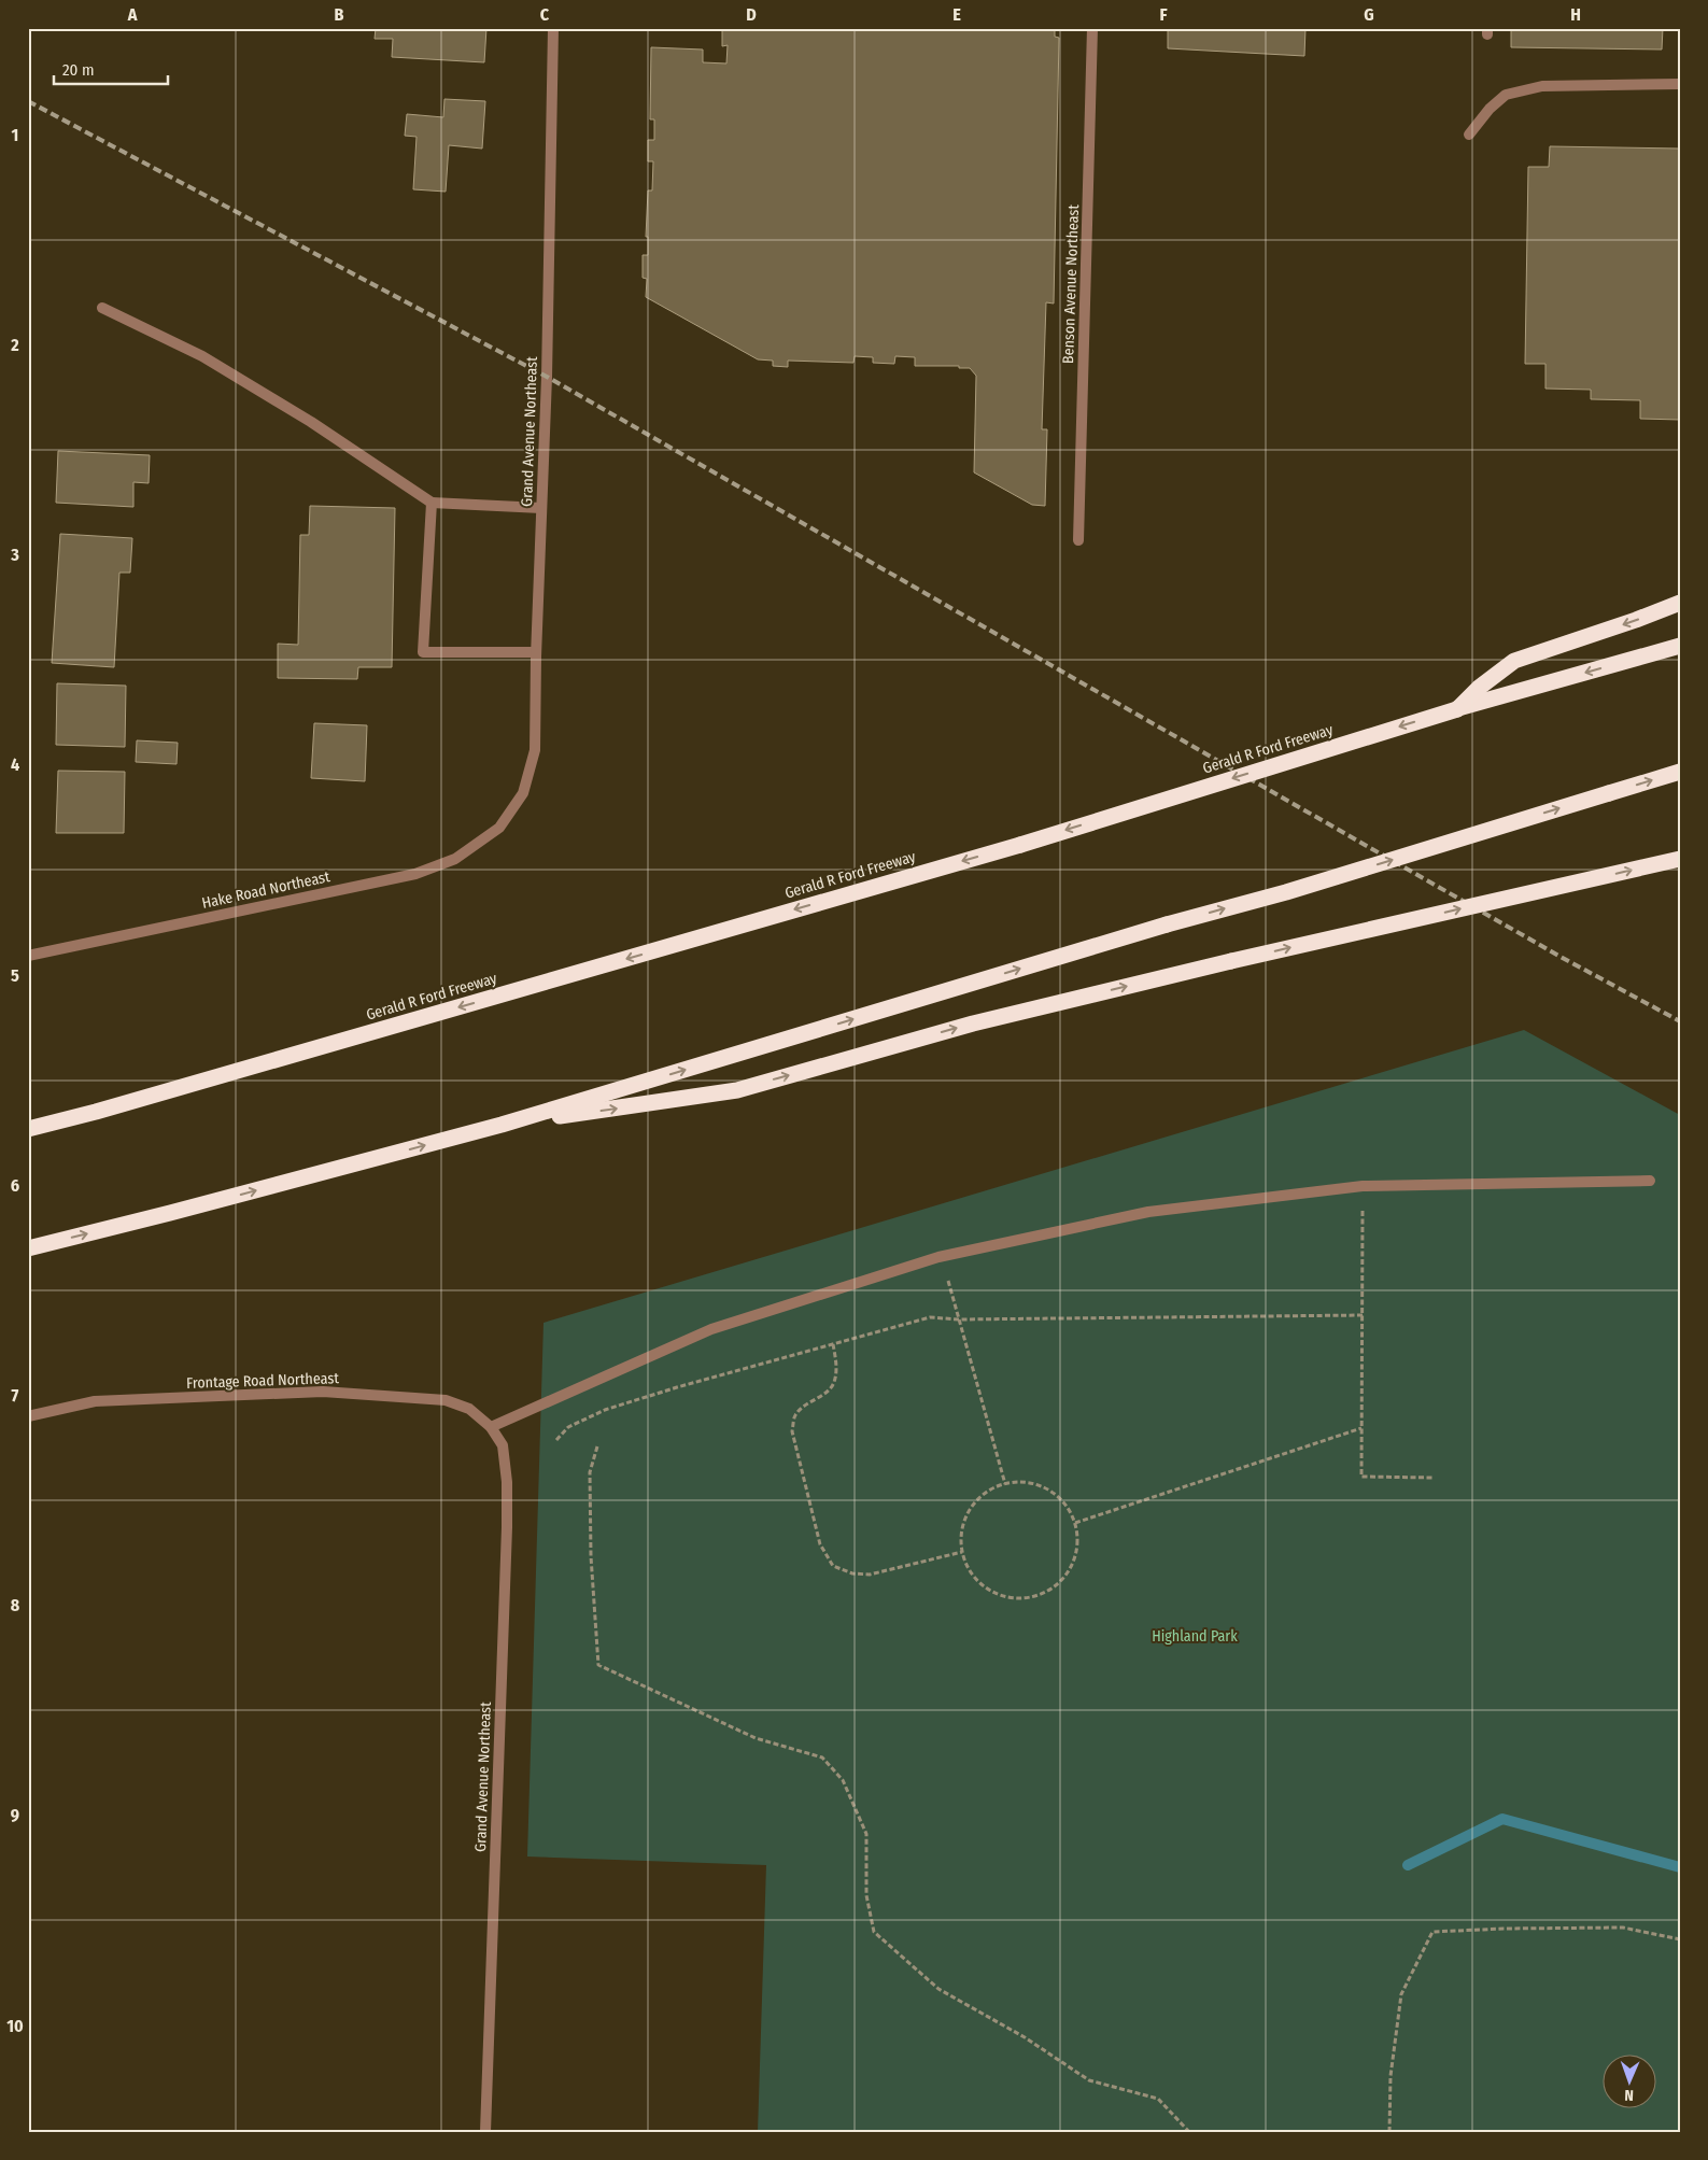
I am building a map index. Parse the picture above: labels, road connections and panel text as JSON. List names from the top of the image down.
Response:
{
  "streets": {
    "highway": ["Gerald R Ford Freeway"],
    "street": [
      "Benson Avenue Northeast",
      "Grand Avenue Northeast",
      "Hake Road Northeast",
      "Frontage Road Northeast"
    ]
  },
  "crossings": [
    ["Grand Avenue Northeast", "Hake Road Northeast"],
    ["Grand Avenue Northeast", "Frontage Road Northeast"]
  ],
  "parks": ["Highland Park"],
  "scale_bar": "20 m",
  "north": "bottom",
  "grid": {
    "columns": [
      "A",
      "B",
      "C",
      "D",
      "E",
      "F",
      "G",
      "H"
    ],
    "rows": [
      "1",
      "2",
      "3",
      "4",
      "5",
      "6",
      "7",
      "8",
      "9",
      "10"
    ]
  }
}
